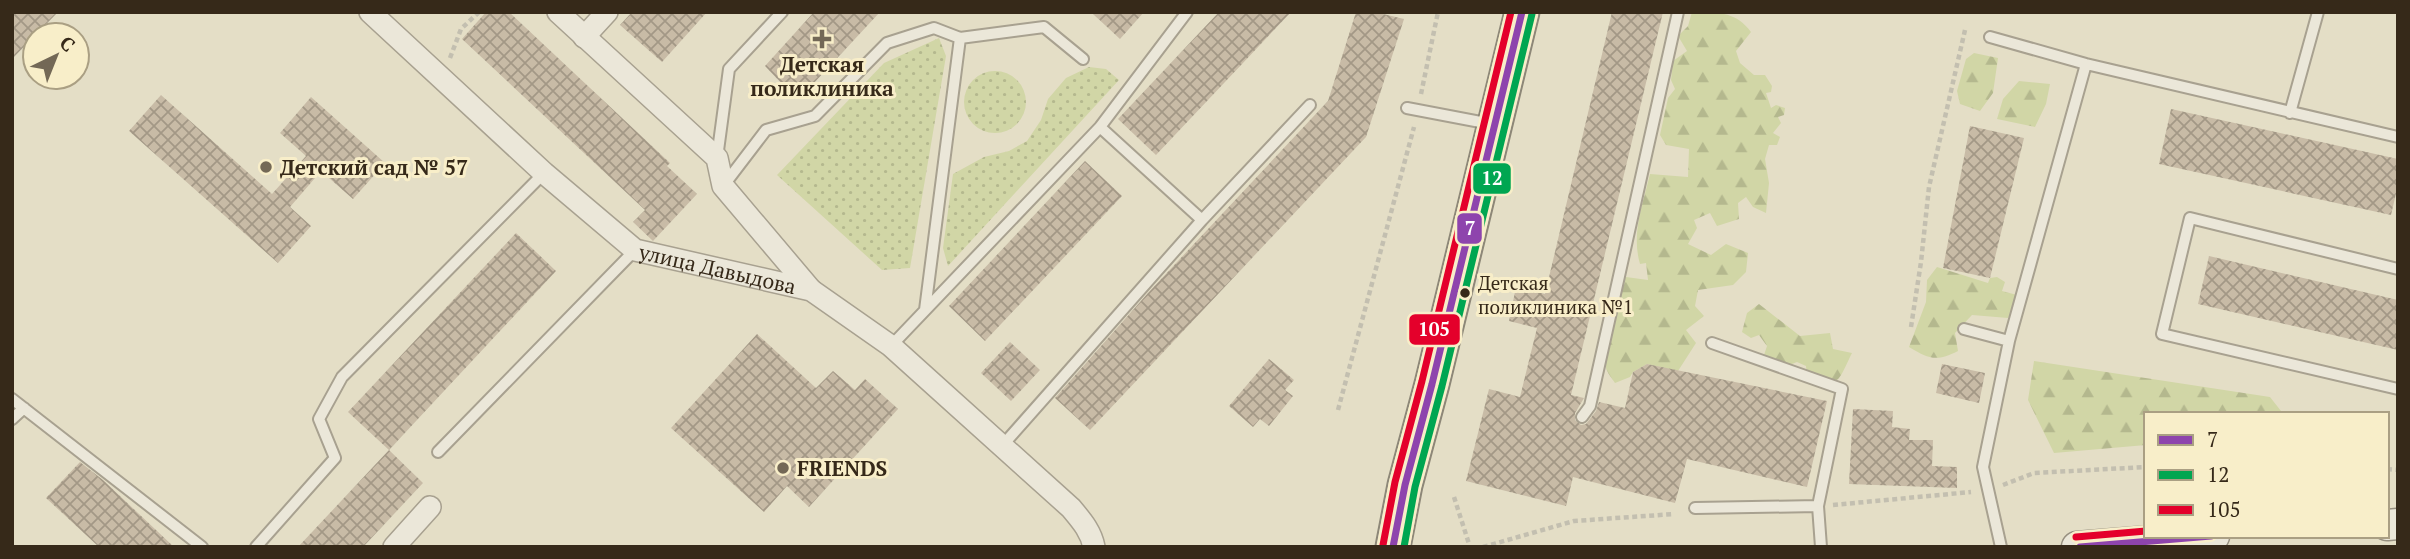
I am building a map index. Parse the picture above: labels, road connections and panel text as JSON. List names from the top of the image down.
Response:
{
  "streets": {
    "street": ["улица Давыдова"]
  },
  "places": {
    "health": ["Детская поликлиника"],
    "other": ["Детский сад № 57", "Детская поликлиника №1", "FRIENDS"]
  },
  "lines": ["transit line 7", "transit line 105", "transit line 12"],
  "legend": ["7", "12", "105"],
  "north": "top right"
}
